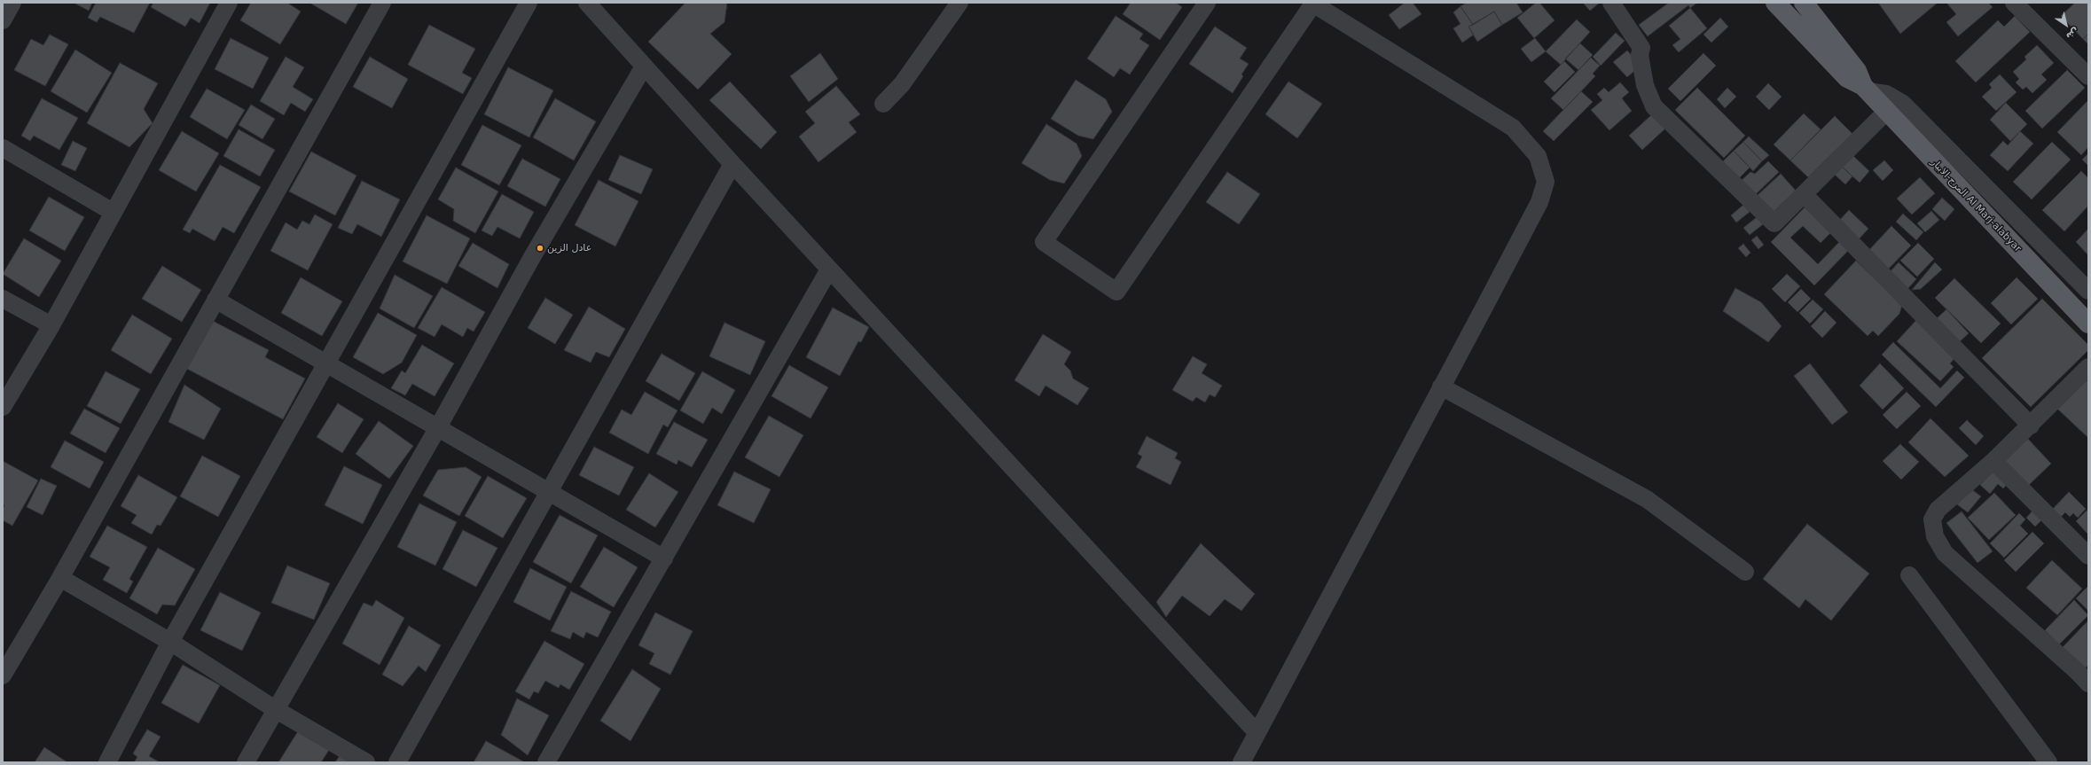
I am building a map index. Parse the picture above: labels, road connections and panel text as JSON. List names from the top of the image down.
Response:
{
  "streets": {
    "main road": ["المرج-الابيار Al Marj-alabyar"]
  },
  "places": ["عادل الزين"],
  "north": "bottom right"
}
